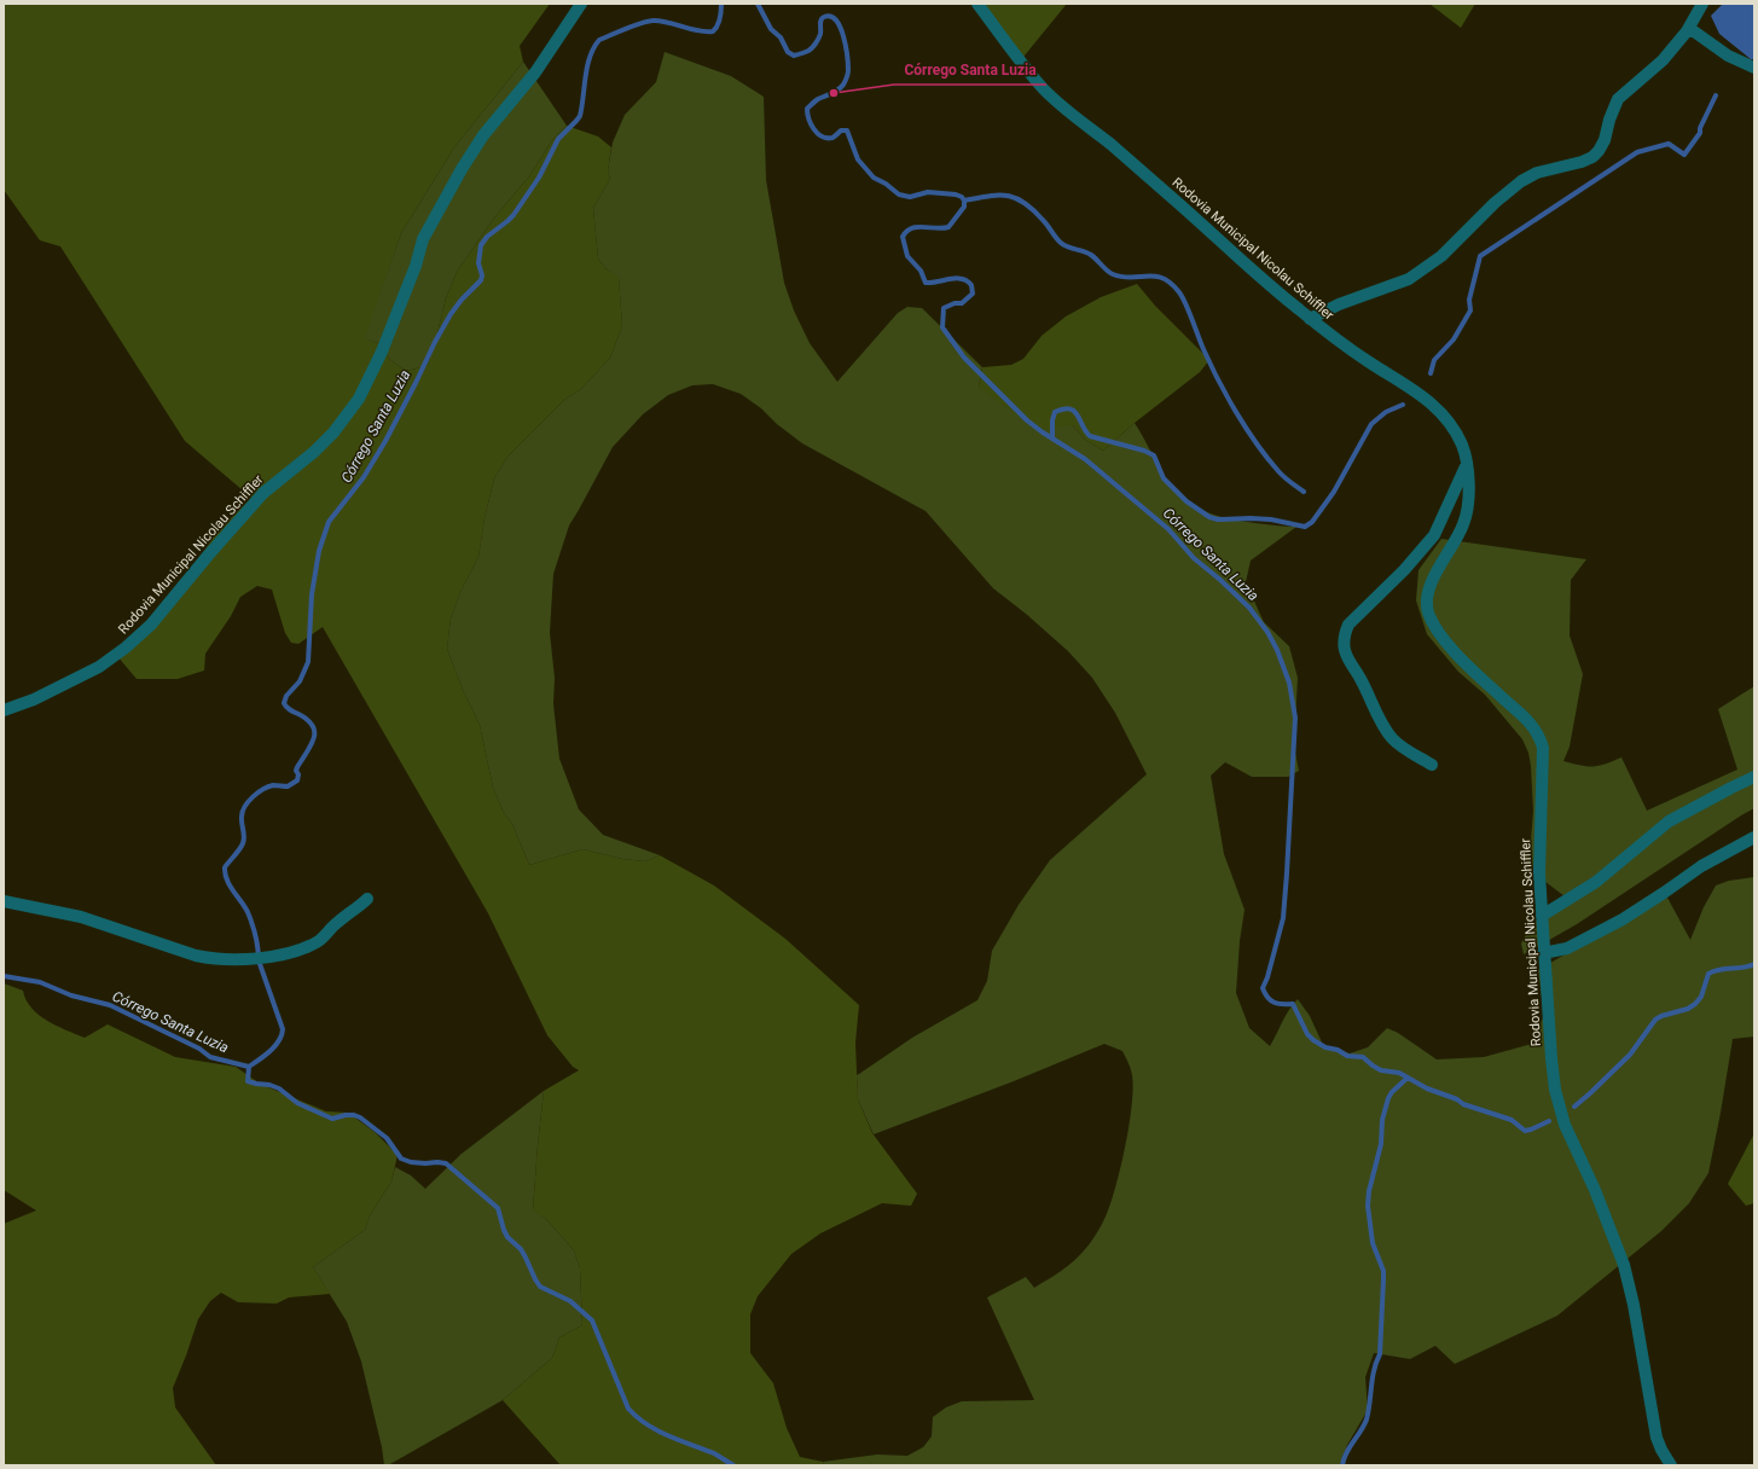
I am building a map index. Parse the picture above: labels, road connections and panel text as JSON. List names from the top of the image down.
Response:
{
  "streets": {
    "street": ["Rodovia Municipal Nicolau Schiffler"]
  },
  "water": ["Córrego Santa Luzia"],
  "places": ["Córrego Santa Luzia"]
}
